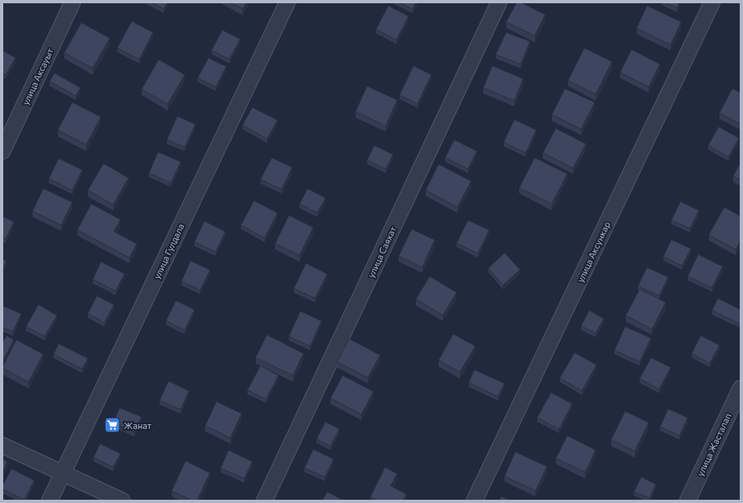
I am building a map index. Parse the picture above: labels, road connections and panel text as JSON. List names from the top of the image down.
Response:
{
  "streets": {
    "street": [
      "улица Аксауыт",
      "улица Гулдала",
      "улица Саяхат",
      "улица Аксункар",
      "улица Жасталап"
    ]
  },
  "places": {
    "supermarket": ["Жанат"]
  }
}
